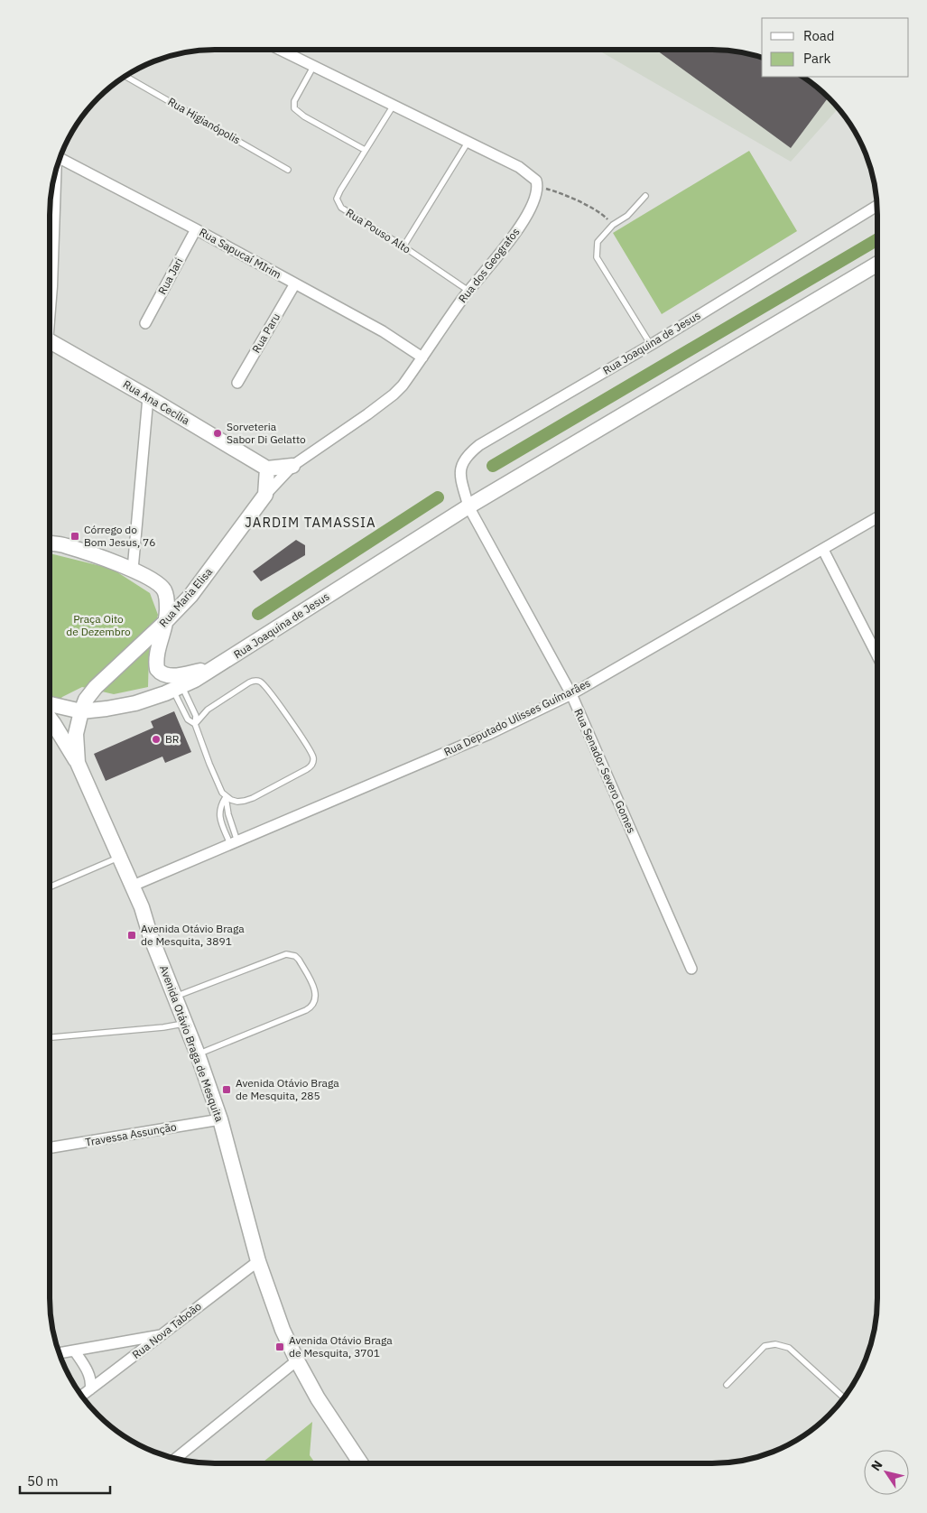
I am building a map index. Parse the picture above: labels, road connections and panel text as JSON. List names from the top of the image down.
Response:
{
  "streets": {
    "main road": [
      "Rua Joaquina de Jesus",
      "Rua Ana Cecília",
      "Rua Maria Elisa",
      "Avenida Otávio Braga de Mesquita"
    ],
    "street": [
      "Rua Sapucaí MIrim",
      "Rua dos Geografos",
      "Rua Jari",
      "Rua Paru",
      "Rua Deputado Ulisses Guímarâes",
      "Rua Senador Severo Gomes",
      "Travessa Assunção",
      "Rua Nova Taboão"
    ],
    "lane": ["Rua Higianópolis", "Rua Pouso Alto"]
  },
  "crossings": [
    ["Rua Pouso Alto", "Rua dos Geografos"],
    ["Rua Sapucaí MIrim", "Rua dos Geografos"],
    ["Rua Sapucaí MIrim", "Rua Jari"],
    ["Rua Sapucaí MIrim", "Rua Paru"],
    ["Rua dos Geografos", "Rua Maria Elisa"],
    ["Rua Joaquina de Jesus", "Rua Maria Elisa"],
    ["Rua Joaquina de Jesus", "Rua Senador Severo Gomes"],
    ["Rua Joaquina de Jesus", "Avenida Otávio Braga de Mesquita"],
    ["Rua Maria Elisa", "Avenida Otávio Braga de Mesquita"],
    ["Rua Deputado Ulisses Guímarâes", "Rua Senador Severo Gomes"],
    ["Rua Deputado Ulisses Guímarâes", "Avenida Otávio Braga de Mesquita"],
    ["Avenida Otávio Braga de Mesquita", "Travessa Assunção"],
    ["Avenida Otávio Braga de Mesquita", "Rua Nova Taboão"]
  ],
  "districts": ["JARDIM TAMASSIA"],
  "parks": ["Praça Oito de Dezembro"],
  "places": {
    "other": ["Sorveteria Sabor Di Gelatto", "BR"],
    "transit": [
      "Córrego do Bom Jesus, 76",
      "Avenida Otávio Braga de Mesquita, 3891",
      "Avenida Otávio Braga de Mesquita, 285",
      "Avenida Otávio Braga de Mesquita, 3701"
    ]
  },
  "legend": ["Road", "Park"],
  "scale_bar": "50 m",
  "north": "top left"
}
